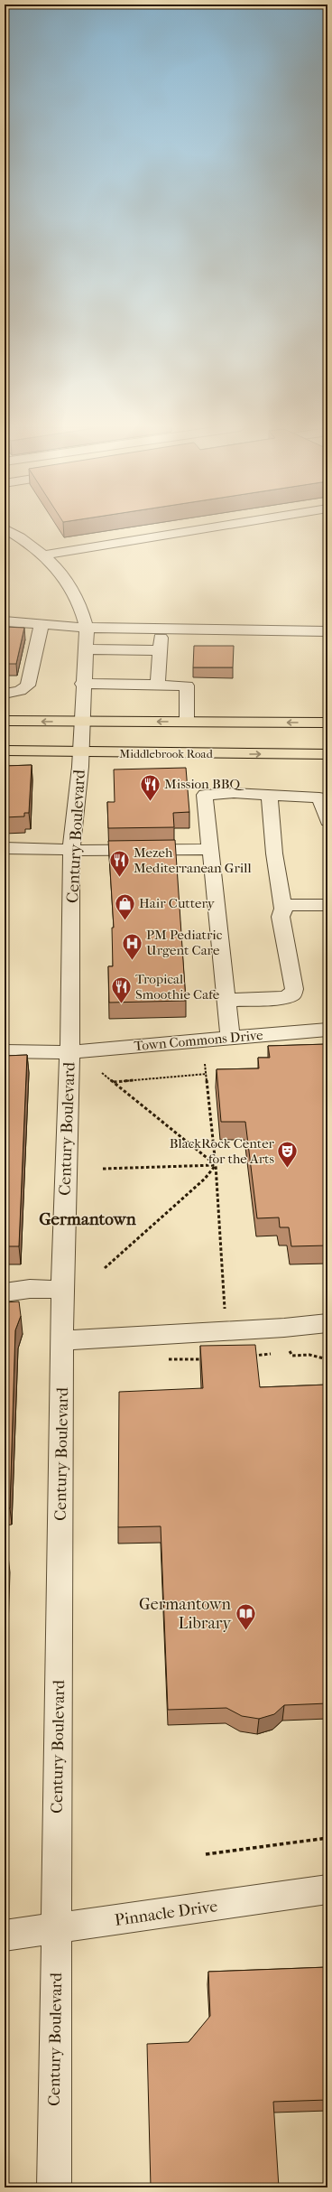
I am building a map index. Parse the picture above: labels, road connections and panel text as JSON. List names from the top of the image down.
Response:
{
  "streets": {
    "main road": ["Middlebrook Road"],
    "street": ["Century Boulevard", "Town Commons Drive", "Pinnacle Drive"]
  },
  "crossings": [
    ["Middlebrook Road", "Century Boulevard"],
    ["Century Boulevard", "Town Commons Drive"],
    ["Century Boulevard", "Pinnacle Drive"]
  ],
  "districts": ["Germantown"],
  "places": {
    "restaurant": ["Mission BBQ", "Mezeh Mediterranean Grill", "Tropical Smoothie Cafe"],
    "shop": ["Hair Cuttery"],
    "hospital": ["PM Pediatric Urgent Care"],
    "theatre": ["BlackRock Center for the Arts"],
    "library": ["Germantown Library"]
  }
}
